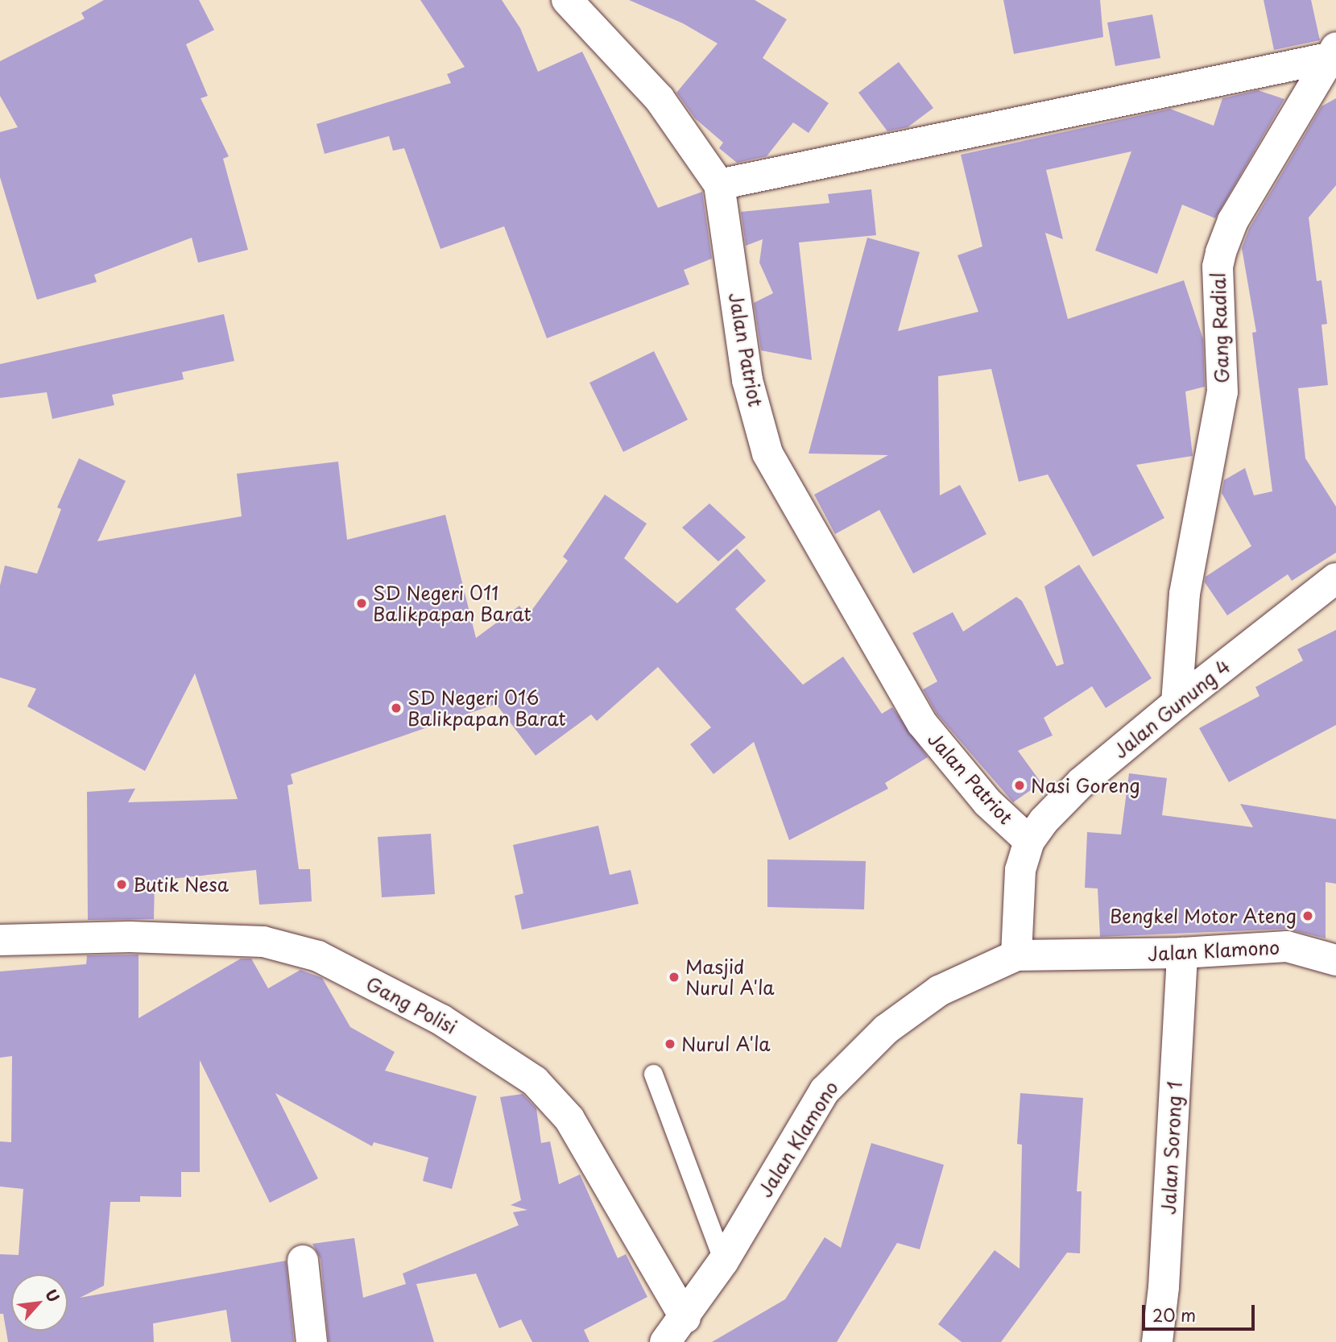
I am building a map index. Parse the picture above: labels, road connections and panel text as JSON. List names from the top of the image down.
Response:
{
  "streets": {
    "street": [
      "Gang Radial",
      "Jalan Patriot",
      "Jalan Gunung 4",
      "Jalan Klamono",
      "Gang Polisi",
      "Jalan Sorong 1"
    ]
  },
  "crossings": [
    ["Gang Radial", "Jalan Gunung 4"],
    ["Jalan Patriot", "Jalan Gunung 4"],
    ["Jalan Gunung 4", "Jalan Klamono"],
    ["Jalan Klamono", "Gang Polisi"],
    ["Jalan Klamono", "Jalan Sorong 1"]
  ],
  "places": [
    "SD Negeri 011 Balikpapan Barat",
    "SD Negeri 016 Balikpapan Barat",
    "Nasi Goreng",
    "Butik Nesa",
    "Bengkel Motor Ateng",
    "Masjid Nurul A'la",
    "Nurul A'la"
  ],
  "scale_bar": "20 m",
  "north": "top right"
}
